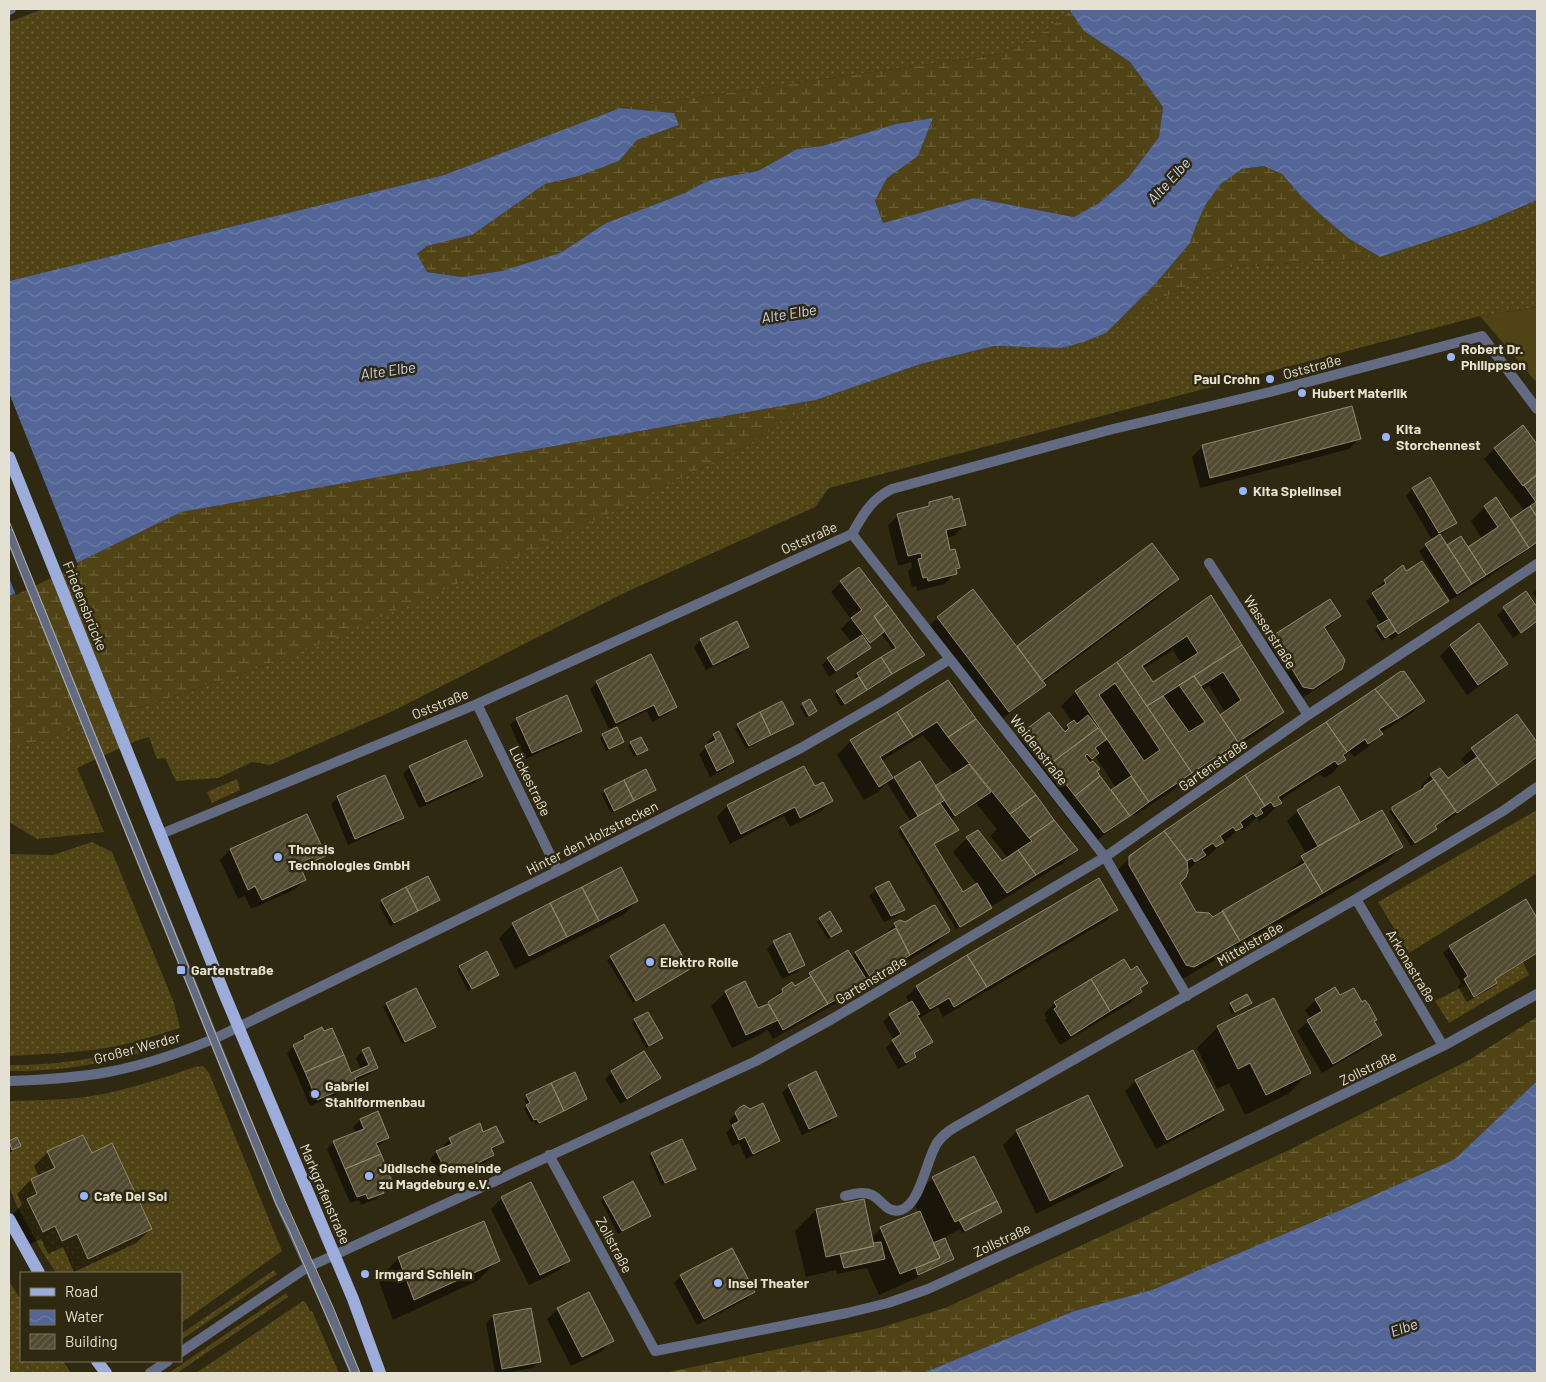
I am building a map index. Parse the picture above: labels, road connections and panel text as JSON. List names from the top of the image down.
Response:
{
  "streets": {
    "main road": ["Friedensbrücke", "Markgrafenstraße"],
    "street": [
      "Oststraße",
      "Wasserstraße",
      "Weidenstraße",
      "Gartenstraße",
      "Lückestraße",
      "Hinter den Holzstrecken",
      "Mittelstraße",
      "Arkonastraße",
      "Großer Werder",
      "Zollstraße"
    ]
  },
  "crossings": [
    ["Oststraße", "Friedensbrücke"],
    ["Oststraße", "Weidenstraße"],
    ["Oststraße", "Lückestraße"],
    ["Oststraße", "Markgrafenstraße"],
    ["Friedensbrücke", "Markgrafenstraße"],
    ["Wasserstraße", "Gartenstraße"],
    ["Weidenstraße", "Gartenstraße"],
    ["Weidenstraße", "Hinter den Holzstrecken"],
    ["Weidenstraße", "Mittelstraße"],
    ["Gartenstraße", "Zollstraße"],
    ["Gartenstraße", "Markgrafenstraße"],
    ["Lückestraße", "Hinter den Holzstrecken"],
    ["Hinter den Holzstrecken", "Großer Werder"],
    ["Hinter den Holzstrecken", "Markgrafenstraße"],
    ["Mittelstraße", "Arkonastraße"],
    ["Arkonastraße", "Zollstraße"],
    ["Großer Werder", "Markgrafenstraße"]
  ],
  "water": ["Alte Elbe", "Elbe"],
  "places": {
    "other": [
      "Robert Dr. Philippson",
      "Paul Crohn",
      "Hubert Materlik",
      "Kita Storchennest",
      "Kita Spielinsel",
      "Thorsis Technologies GmbH",
      "Elektro Rolle",
      "Gabriel Stahlformenbau",
      "Jüdische Gemeinde zu Magdeburg e.V.",
      "Cafe Del Sol",
      "Irmgard Schlein",
      "Insel Theater"
    ],
    "transit": ["Gartenstraße"]
  },
  "legend": ["Road", "Water", "Building"]
}
